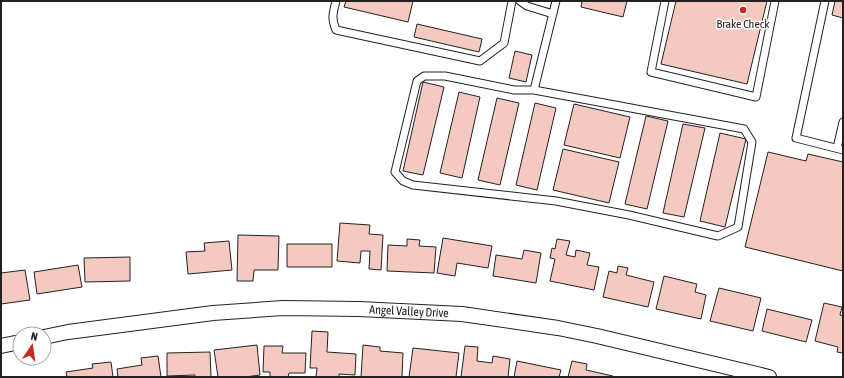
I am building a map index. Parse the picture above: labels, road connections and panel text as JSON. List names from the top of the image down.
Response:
{
  "streets": {
    "street": ["Angel Valley Drive"]
  },
  "places": ["Brake Check"],
  "north": "top"
}
